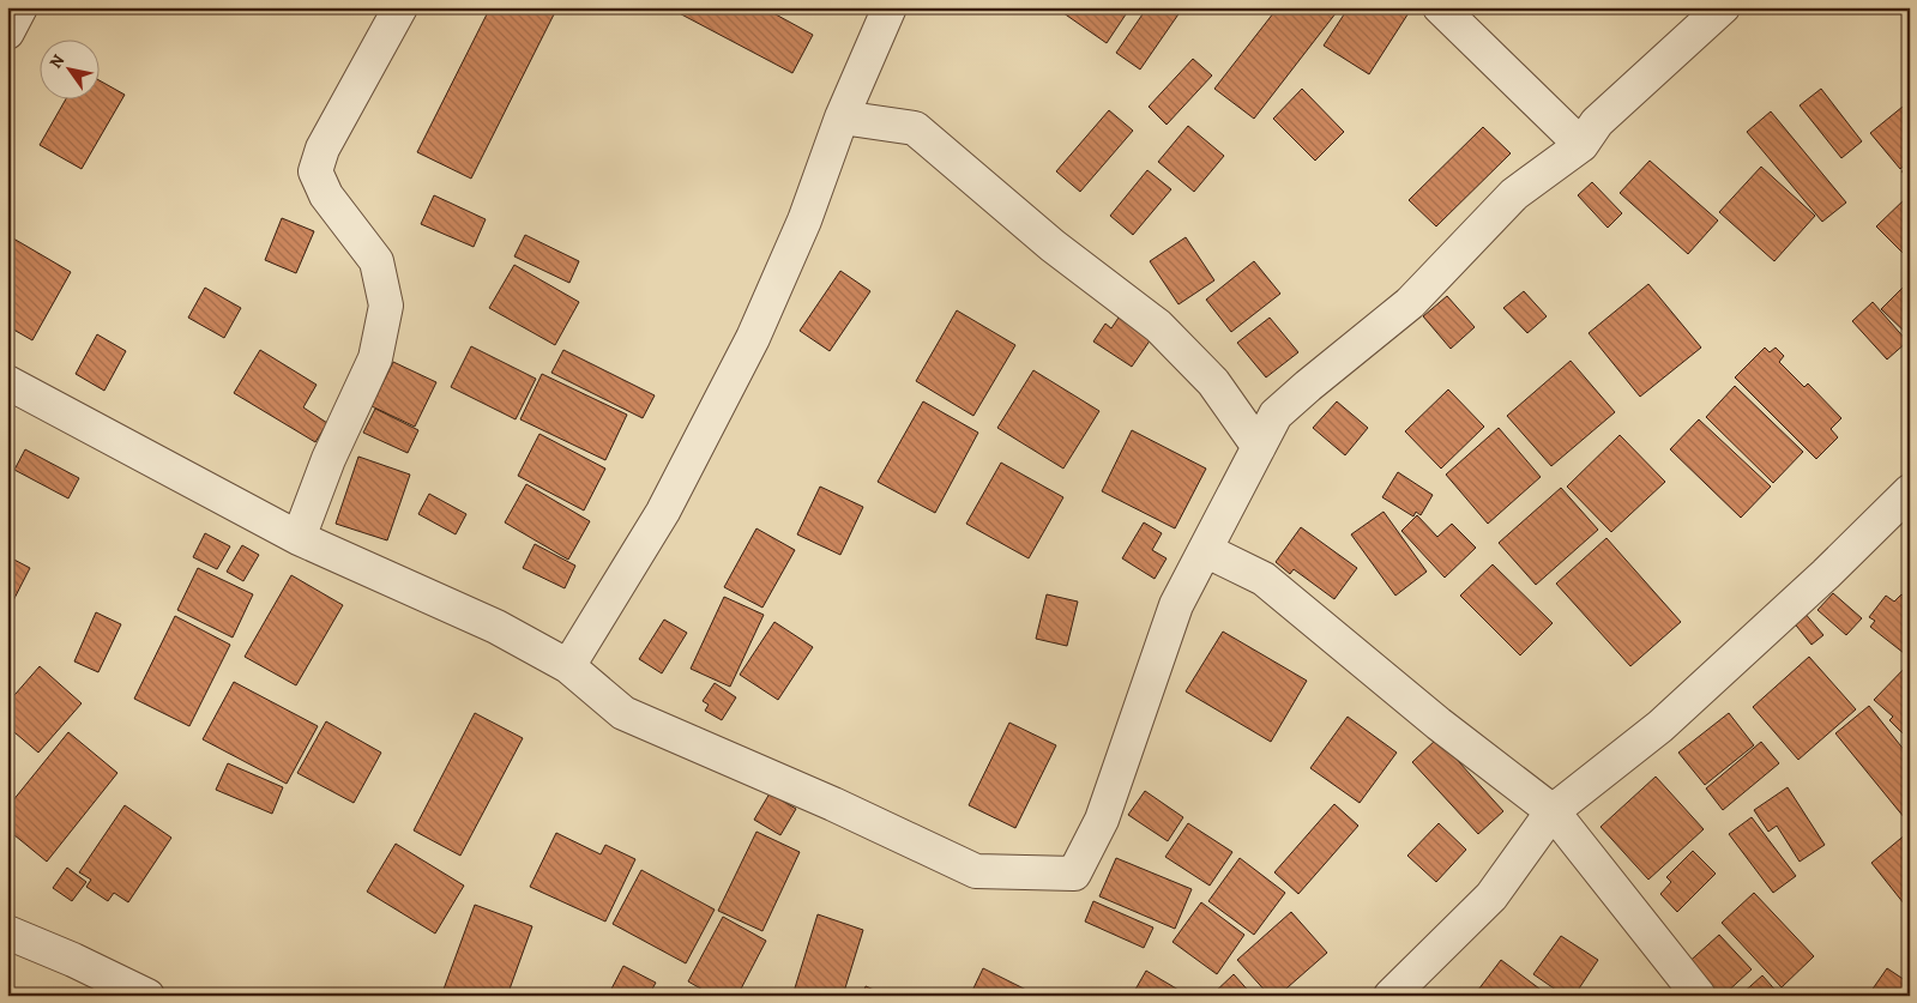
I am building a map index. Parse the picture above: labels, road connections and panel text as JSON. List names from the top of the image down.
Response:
{
  "north": "top left"
}
